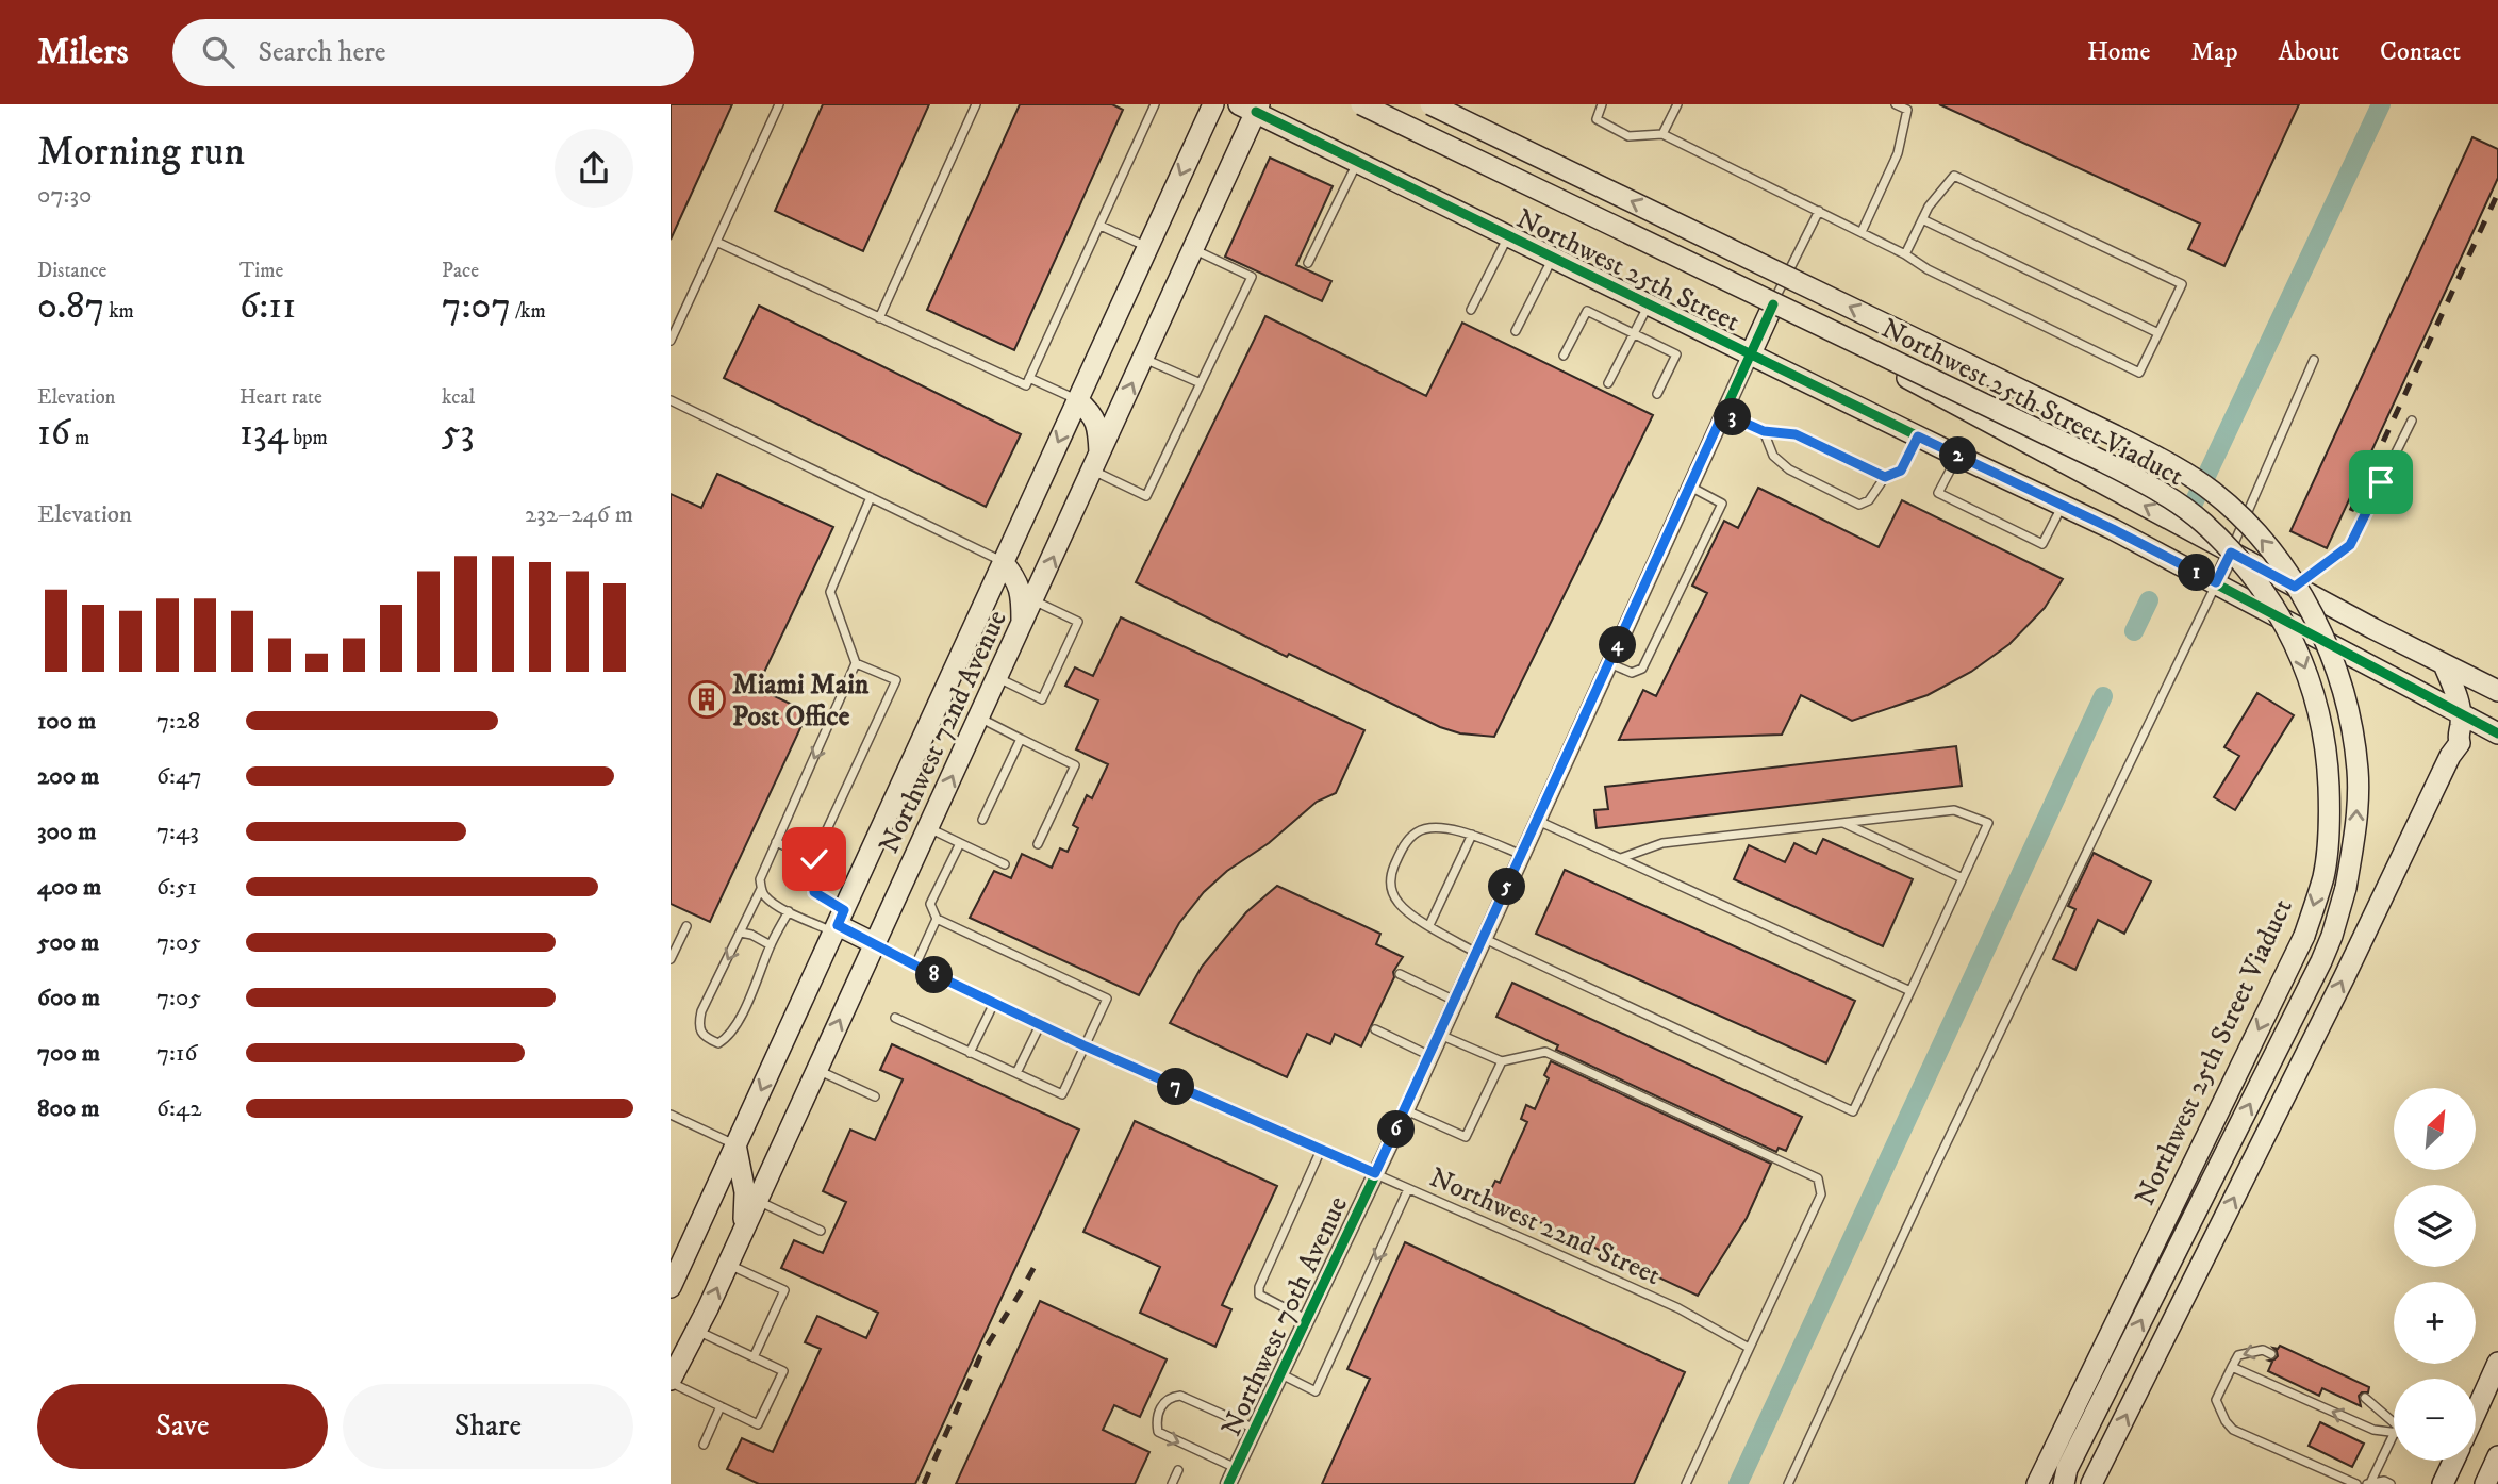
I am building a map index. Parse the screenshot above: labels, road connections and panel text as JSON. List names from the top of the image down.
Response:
{
  "streets": {
    "main road": ["Northwest 25th Street", "Northwest 25th Street Viaduct", "Northwest 72nd Avenue"],
    "street": ["Northwest 70th Avenue"],
    "lane": ["Northwest 22nd Street"]
  },
  "crossings": [
    ["Northwest 25th Street", "Northwest 72nd Avenue"],
    ["Northwest 25th Street", "Northwest 70th Avenue"],
    ["Northwest 72nd Avenue", "Northwest 22nd Street"],
    ["Northwest 22nd Street", "Northwest 70th Avenue"]
  ],
  "places": {
    "building": ["Miami Main Post Office"]
  },
  "north": "top right",
  "page": {
    "header": "Milers",
    "search": "Search here",
    "nav": [
      "Home",
      "Map",
      "About",
      "Contact"
    ],
    "heading": ["Morning run", "07:30"],
    "stats": [
      ["Distance", "0.87 km"],
      ["Time", "6:11"],
      ["Pace", "7:07 /km"],
      ["Elevation", "16 m"],
      ["Heart rate", "134 bpm"],
      ["kcal", "53"]
    ],
    "pins": [
      "3",
      "2",
      "1",
      "4",
      "5",
      "8",
      "7",
      "6"
    ],
    "chart": ["Elevation", "232–246 m"],
    "list": [
      {
        "name": "100 m",
        "note": "7:28"
      },
      {
        "name": "200 m",
        "note": "6:47"
      },
      {
        "name": "300 m",
        "note": "7:43"
      },
      {
        "name": "400 m",
        "note": "6:51"
      },
      {
        "name": "500 m",
        "note": "7:05"
      },
      {
        "name": "600 m",
        "note": "7:05"
      },
      {
        "name": "700 m",
        "note": "7:16"
      },
      {
        "name": "800 m",
        "note": "6:42"
      }
    ],
    "map_buttons": ["+", "−"],
    "buttons": ["Save", "Share"]
  }
}
